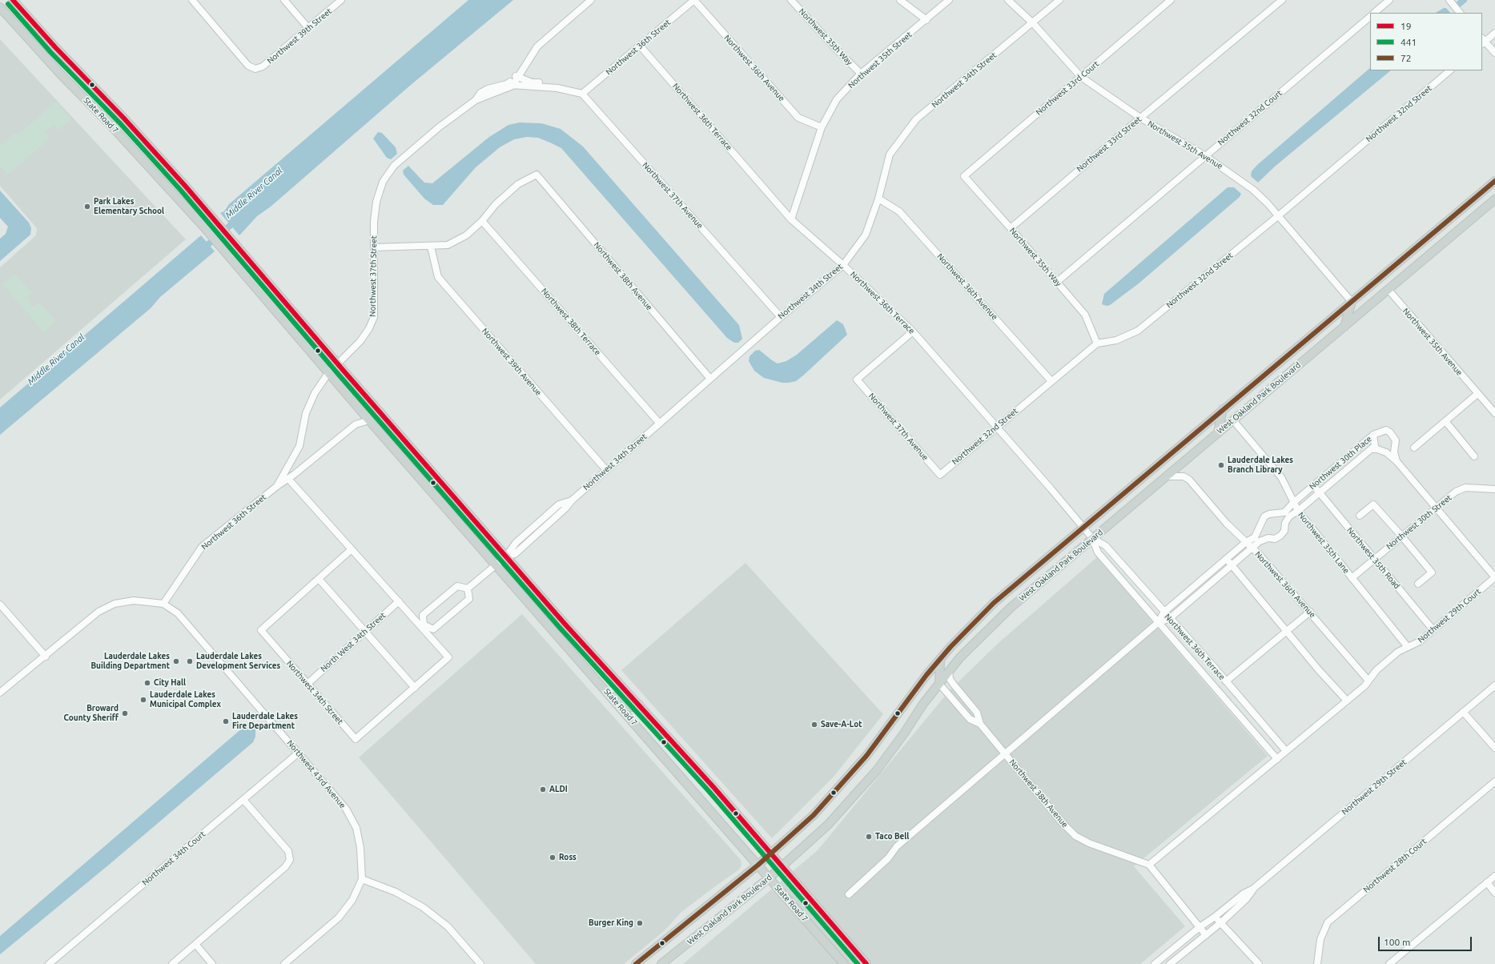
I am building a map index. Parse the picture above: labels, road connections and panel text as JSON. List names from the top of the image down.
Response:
{
  "streets": {
    "main road": ["State Road 7", "West Oakland Park Boulevard"],
    "street": [
      "Northwest 39th Street",
      "Northwest 35th Way",
      "Northwest 36th Street",
      "Northwest 35th Street",
      "Northwest 36th Avenue",
      "Northwest 34th Street",
      "Northwest 33rd Court",
      "Northwest 32nd Street",
      "Northwest 36th Terrace",
      "Northwest 32nd Court",
      "Northwest 33rd Street",
      "Northwest 35th Avenue",
      "Northwest 37th Avenue",
      "Northwest 37th Street",
      "Northwest 38th Avenue",
      "Northwest 38th Terrace",
      "Northwest 39th Avenue",
      "Northwest 30th Place",
      "Northwest 30th Street",
      "Northwest 35th Lane",
      "Northwest 35th Road",
      "Northwest 29th Court",
      "North West 34th Street",
      "Northwest 43rd Avenue",
      "Northwest 29th Street",
      "Northwest 34th Court",
      "Northwest 28th Court"
    ]
  },
  "crossings": [
    ["Northwest 35th Way", "Northwest 35th Street"],
    ["Northwest 35th Way", "Northwest 33rd Court"],
    ["Northwest 35th Way", "Northwest 32nd Street"],
    ["Northwest 35th Way", "Northwest 32nd Court"],
    ["Northwest 35th Way", "Northwest 33rd Street"],
    ["Northwest 36th Street", "Northwest 36th Avenue"],
    ["Northwest 36th Street", "Northwest 34th Street"],
    ["Northwest 36th Street", "State Road 7"],
    ["Northwest 36th Street", "Northwest 36th Terrace"],
    ["Northwest 36th Street", "Northwest 37th Avenue"],
    ["Northwest 36th Street", "Northwest 37th Street"],
    ["Northwest 36th Street", "Northwest 43rd Avenue"],
    ["Northwest 35th Street", "Northwest 36th Avenue"],
    ["Northwest 35th Street", "Northwest 36th Terrace"],
    ["Northwest 36th Avenue", "Northwest 34th Street"],
    ["Northwest 36th Avenue", "Northwest 32nd Street"],
    ["Northwest 36th Avenue", "West Oakland Park Boulevard"],
    ["Northwest 36th Avenue", "Northwest 30th Place"],
    ["Northwest 36th Avenue", "Northwest 29th Court"],
    ["Northwest 34th Street", "State Road 7"],
    ["Northwest 34th Street", "Northwest 36th Terrace"],
    ["Northwest 34th Street", "Northwest 35th Avenue"],
    ["Northwest 34th Street", "Northwest 37th Avenue"],
    ["Northwest 34th Street", "Northwest 38th Avenue"],
    ["Northwest 34th Street", "Northwest 38th Terrace"],
    ["Northwest 34th Street", "Northwest 39th Avenue"],
    ["Northwest 34th Street", "North West 34th Street"],
    ["Northwest 33rd Court", "Northwest 35th Avenue"],
    ["Northwest 32nd Street", "Northwest 36th Terrace"],
    ["Northwest 32nd Street", "Northwest 35th Avenue"],
    ["Northwest 32nd Street", "Northwest 37th Avenue"],
    ["State Road 7", "Northwest 37th Street"],
    ["State Road 7", "West Oakland Park Boulevard"],
    ["Northwest 36th Terrace", "Northwest 37th Avenue"],
    ["Northwest 36th Terrace", "West Oakland Park Boulevard"],
    ["Northwest 36th Terrace", "Northwest 30th Place"],
    ["Northwest 36th Terrace", "Northwest 29th Court"],
    ["Northwest 32nd Court", "Northwest 35th Avenue"],
    ["Northwest 33rd Street", "Northwest 35th Avenue"],
    ["Northwest 35th Avenue", "West Oakland Park Boulevard"],
    ["Northwest 38th Avenue", "Northwest 38th Terrace"],
    ["Northwest 38th Avenue", "West Oakland Park Boulevard"],
    ["West Oakland Park Boulevard", "Northwest 35th Lane"],
    ["Northwest 30th Place", "Northwest 35th Lane"],
    ["Northwest 30th Place", "Northwest 35th Road"],
    ["Northwest 30th Street", "Northwest 35th Lane"],
    ["Northwest 30th Street", "Northwest 35th Road"],
    ["Northwest 35th Lane", "Northwest 29th Court"],
    ["Northwest 35th Road", "Northwest 29th Court"],
    ["Northwest 43rd Avenue", "Northwest 34th Court"]
  ],
  "water": ["Middle River Canal"],
  "places": [
    "Park Lakes Elementary School",
    "Lauderdale Lakes Branch Library",
    "Lauderdale Lakes Building Department",
    "Lauderdale Lakes Development Services",
    "City Hall",
    "Lauderdale Lakes Municipal Complex",
    "Broward County Sheriff",
    "Lauderdale Lakes Fire Department",
    "Save-A-Lot",
    "ALDI",
    "Taco Bell",
    "Ross",
    "Burger King"
  ],
  "lines": ["transit line 19", "transit line 441", "transit line 72"],
  "legend": ["19", "441", "72"],
  "scale_bar": "100 m"
}
